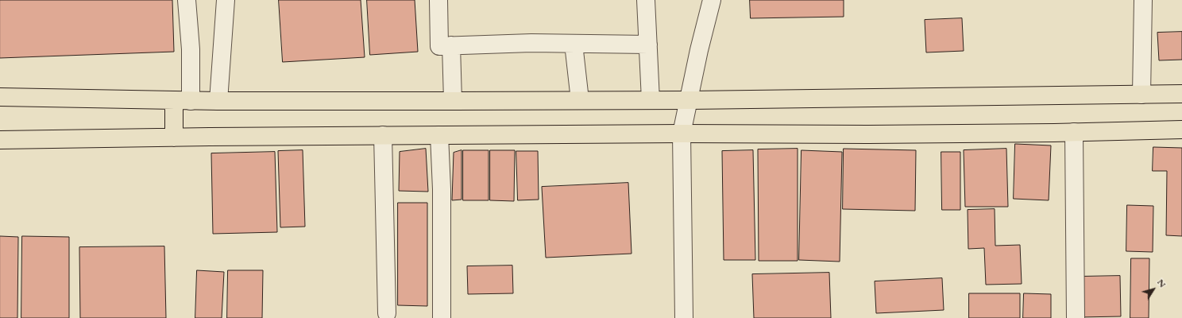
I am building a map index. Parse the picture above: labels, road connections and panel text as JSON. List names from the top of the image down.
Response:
{
  "north": "top right"
}
